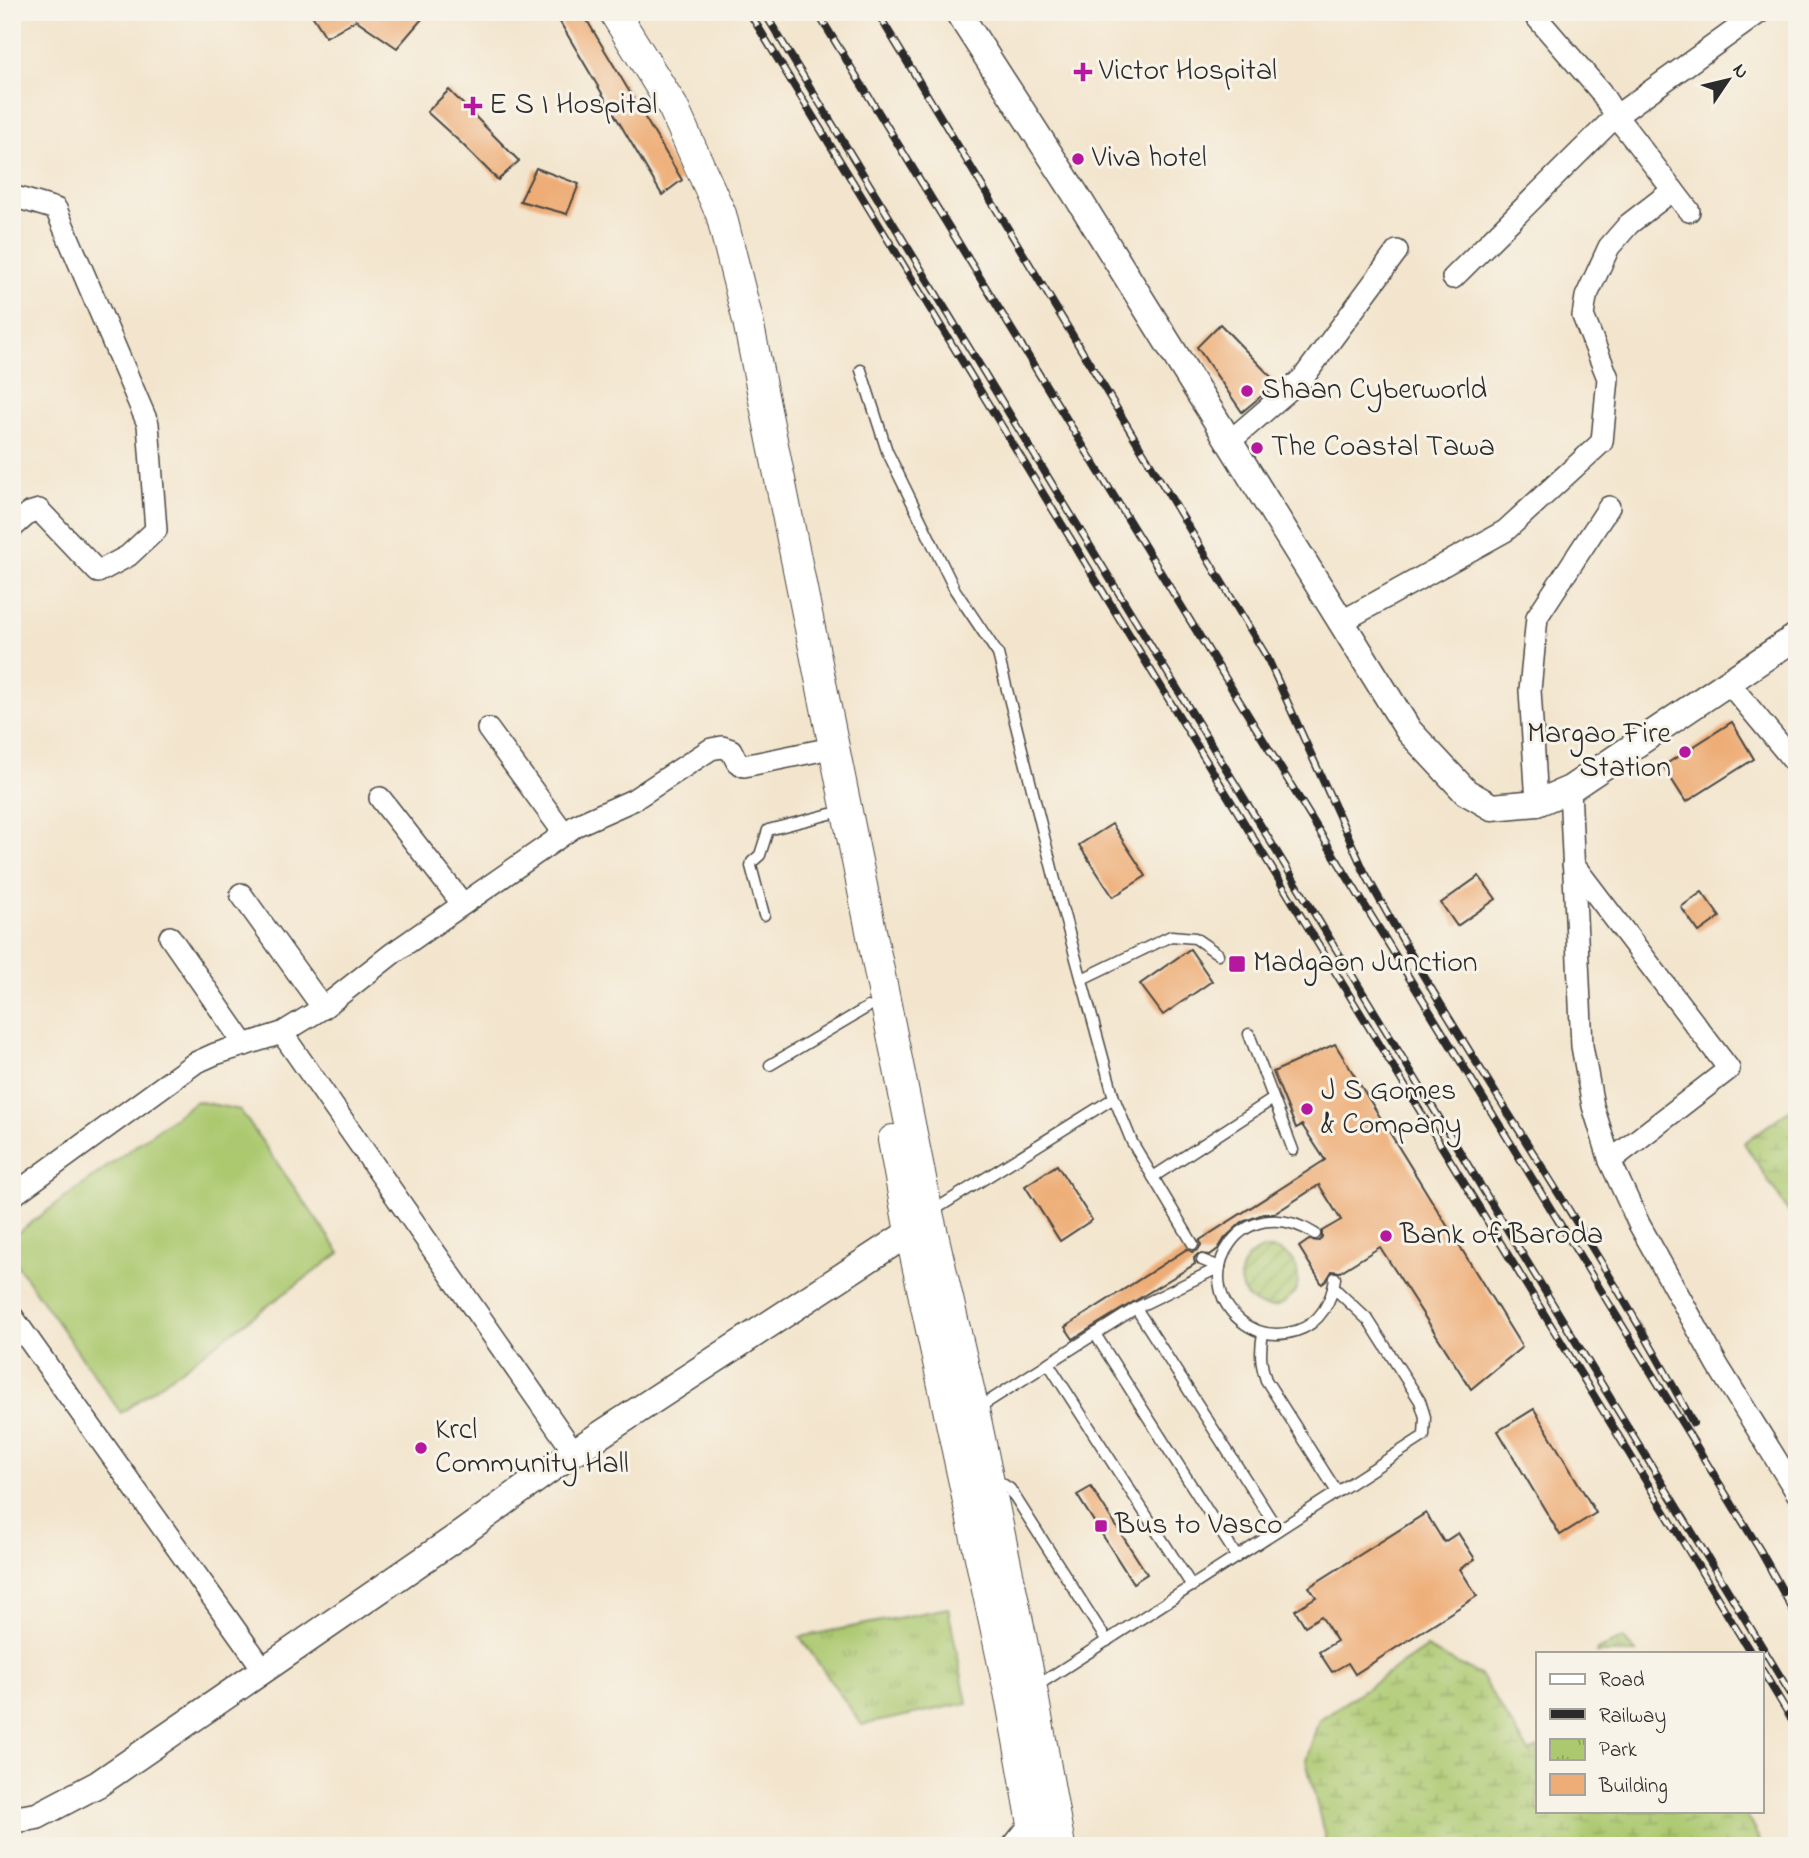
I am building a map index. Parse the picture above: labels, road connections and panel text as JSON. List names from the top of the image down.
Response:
{
  "places": {
    "health": ["Victor Hospital", "E S I Hospital"],
    "other": [
      "Viva hotel",
      "Shaan Cyberworld",
      "The Coastal Tawa",
      "Margao Fire Station",
      "J S Gomes & Company",
      "Bank of Baroda",
      "Krcl Community Hall"
    ],
    "transit": ["Madgaon Junction", "Bus to Vasco"]
  },
  "legend": [
    "Road",
    "Railway",
    "Park",
    "Building"
  ],
  "north": "top right"
}
